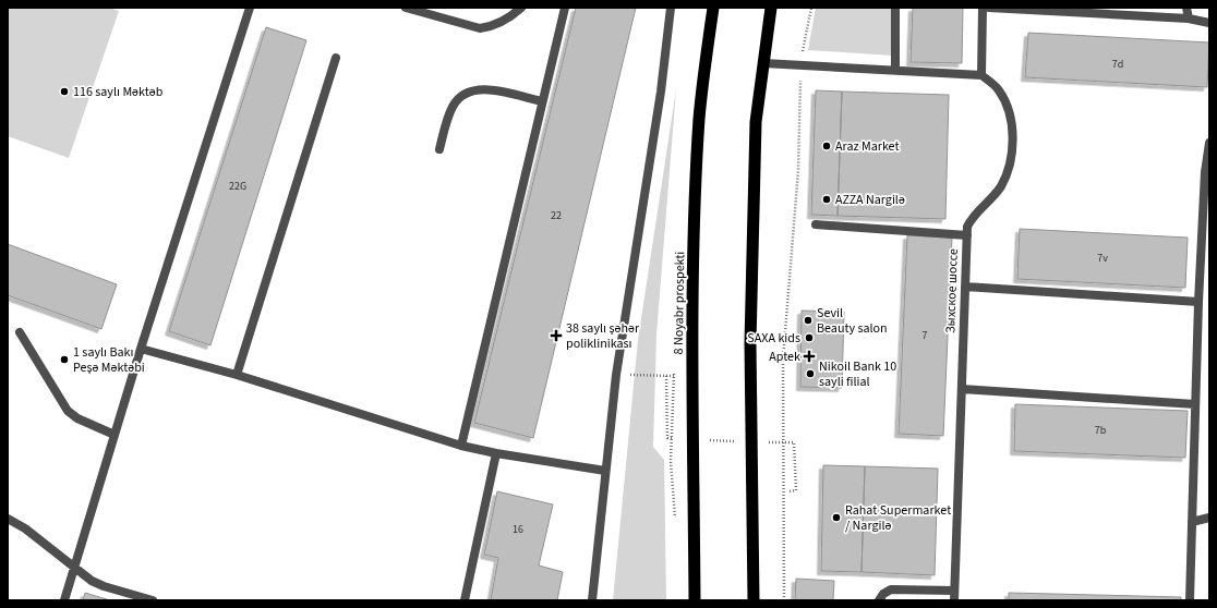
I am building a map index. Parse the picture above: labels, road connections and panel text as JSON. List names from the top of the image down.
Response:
{
  "streets": {
    "highway": ["8 Noyabr prospekti"],
    "lane": ["Зыхское шоссе"]
  },
  "places": {
    "other": [
      "116 saylı Məktəb",
      "Araz Market",
      "AZZA Nargilə",
      "Sevil Beauty salon",
      "SAXA kids",
      "1 saylı Bakı Peşə Məktəbi",
      "Nikoil Bank 10 sayli filial",
      "Rahat Supermarket / Nargilə"
    ],
    "health": ["38 saylı şəhər poliklinikası", "Aptek"]
  },
  "house_numbers": [
    "7d",
    "22G",
    "22",
    "7v",
    "7",
    "7b",
    "16"
  ]
}
